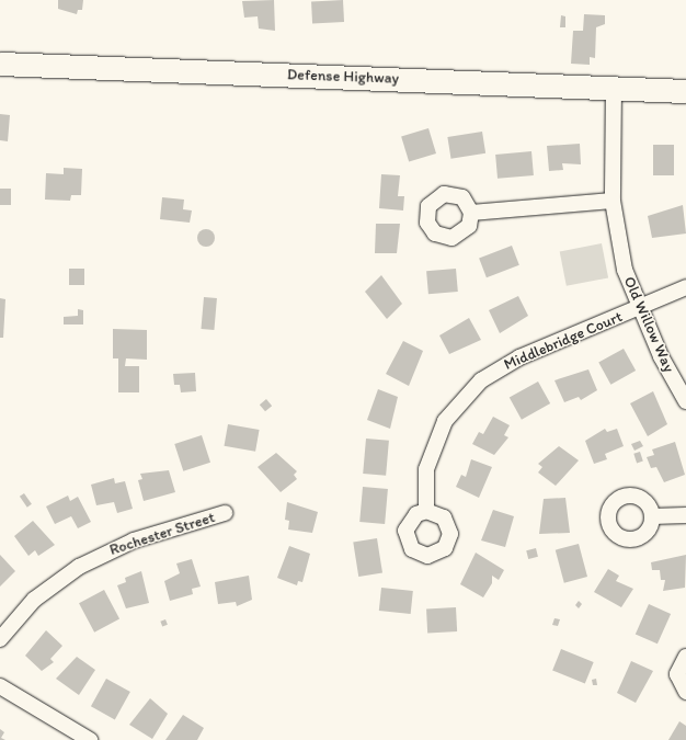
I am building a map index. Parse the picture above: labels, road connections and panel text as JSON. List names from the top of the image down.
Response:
{
  "streets": {
    "main road": ["Defense Highway"],
    "street": ["Old Willow Way", "Middlebridge Court", "Rochester Street"]
  },
  "crossings": [
    ["Defense Highway", "Old Willow Way"],
    ["Old Willow Way", "Middlebridge Court"]
  ]
}
